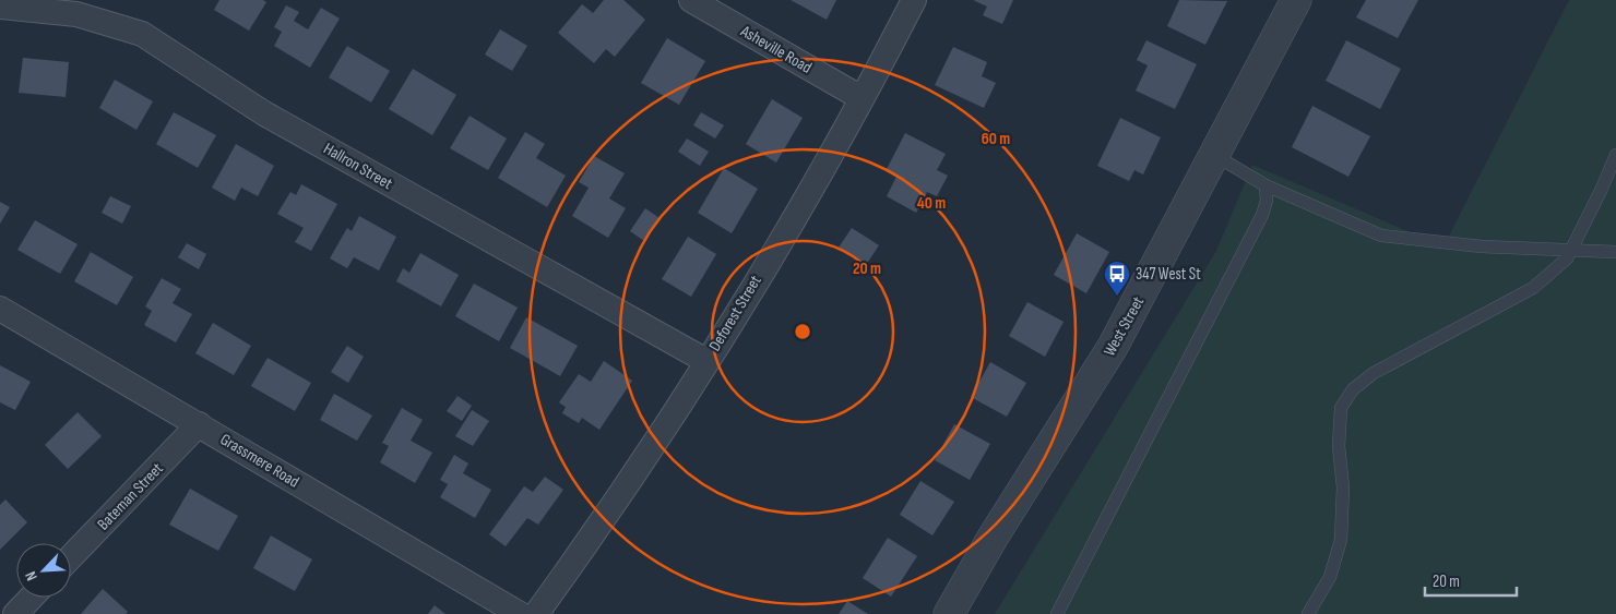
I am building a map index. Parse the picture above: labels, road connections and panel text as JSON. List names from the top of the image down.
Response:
{
  "streets": {
    "street": [
      "Asheville Road",
      "Hallron Street",
      "Deforest Street",
      "West Street",
      "Grassmere Road",
      "Bateman Street"
    ]
  },
  "crossings": [
    ["Asheville Road", "Deforest Street"],
    ["Hallron Street", "Deforest Street"],
    ["Grassmere Road", "Bateman Street"]
  ],
  "places": {
    "bus stop": ["347 West St"]
  },
  "scale_bar": "20 m",
  "north": "bottom left",
  "rings": ["60 m", "40 m", "20 m"]
}
